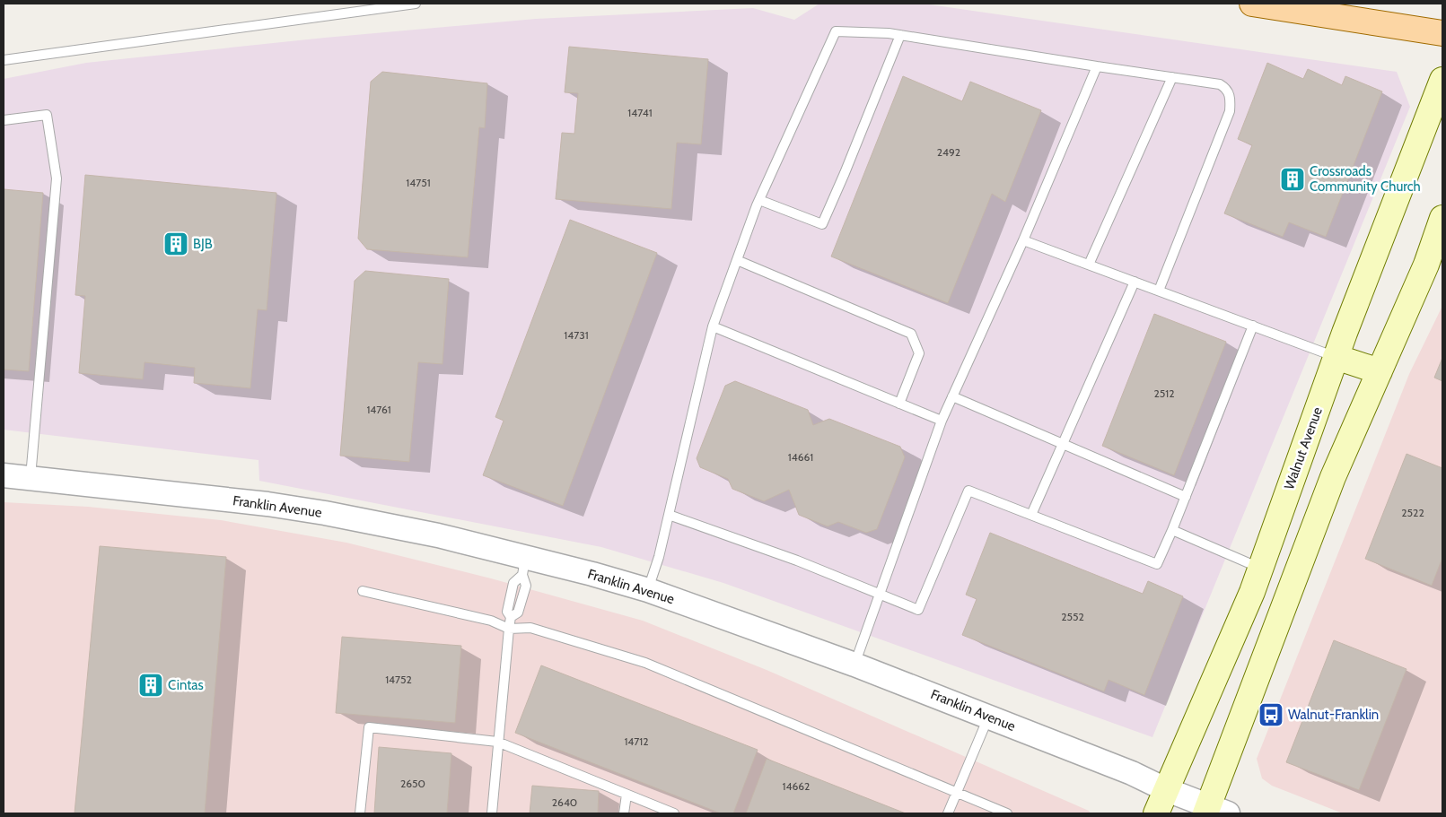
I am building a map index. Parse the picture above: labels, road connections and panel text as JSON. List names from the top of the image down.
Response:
{
  "streets": {
    "main road": ["Walnut Avenue"],
    "street": ["Franklin Avenue"]
  },
  "crossings": [
    ["Walnut Avenue", "Franklin Avenue"]
  ],
  "places": {
    "building": ["Crossroads Community Church", "BJB", "Cintas"],
    "bus stop": ["Walnut-Franklin"]
  },
  "house_numbers": [
    "14741",
    "2492",
    "14751",
    "14731",
    "2512",
    "14761",
    "14661",
    "2522",
    "2552",
    "14752",
    "14712",
    "2650",
    "14662",
    "2640"
  ]
}
